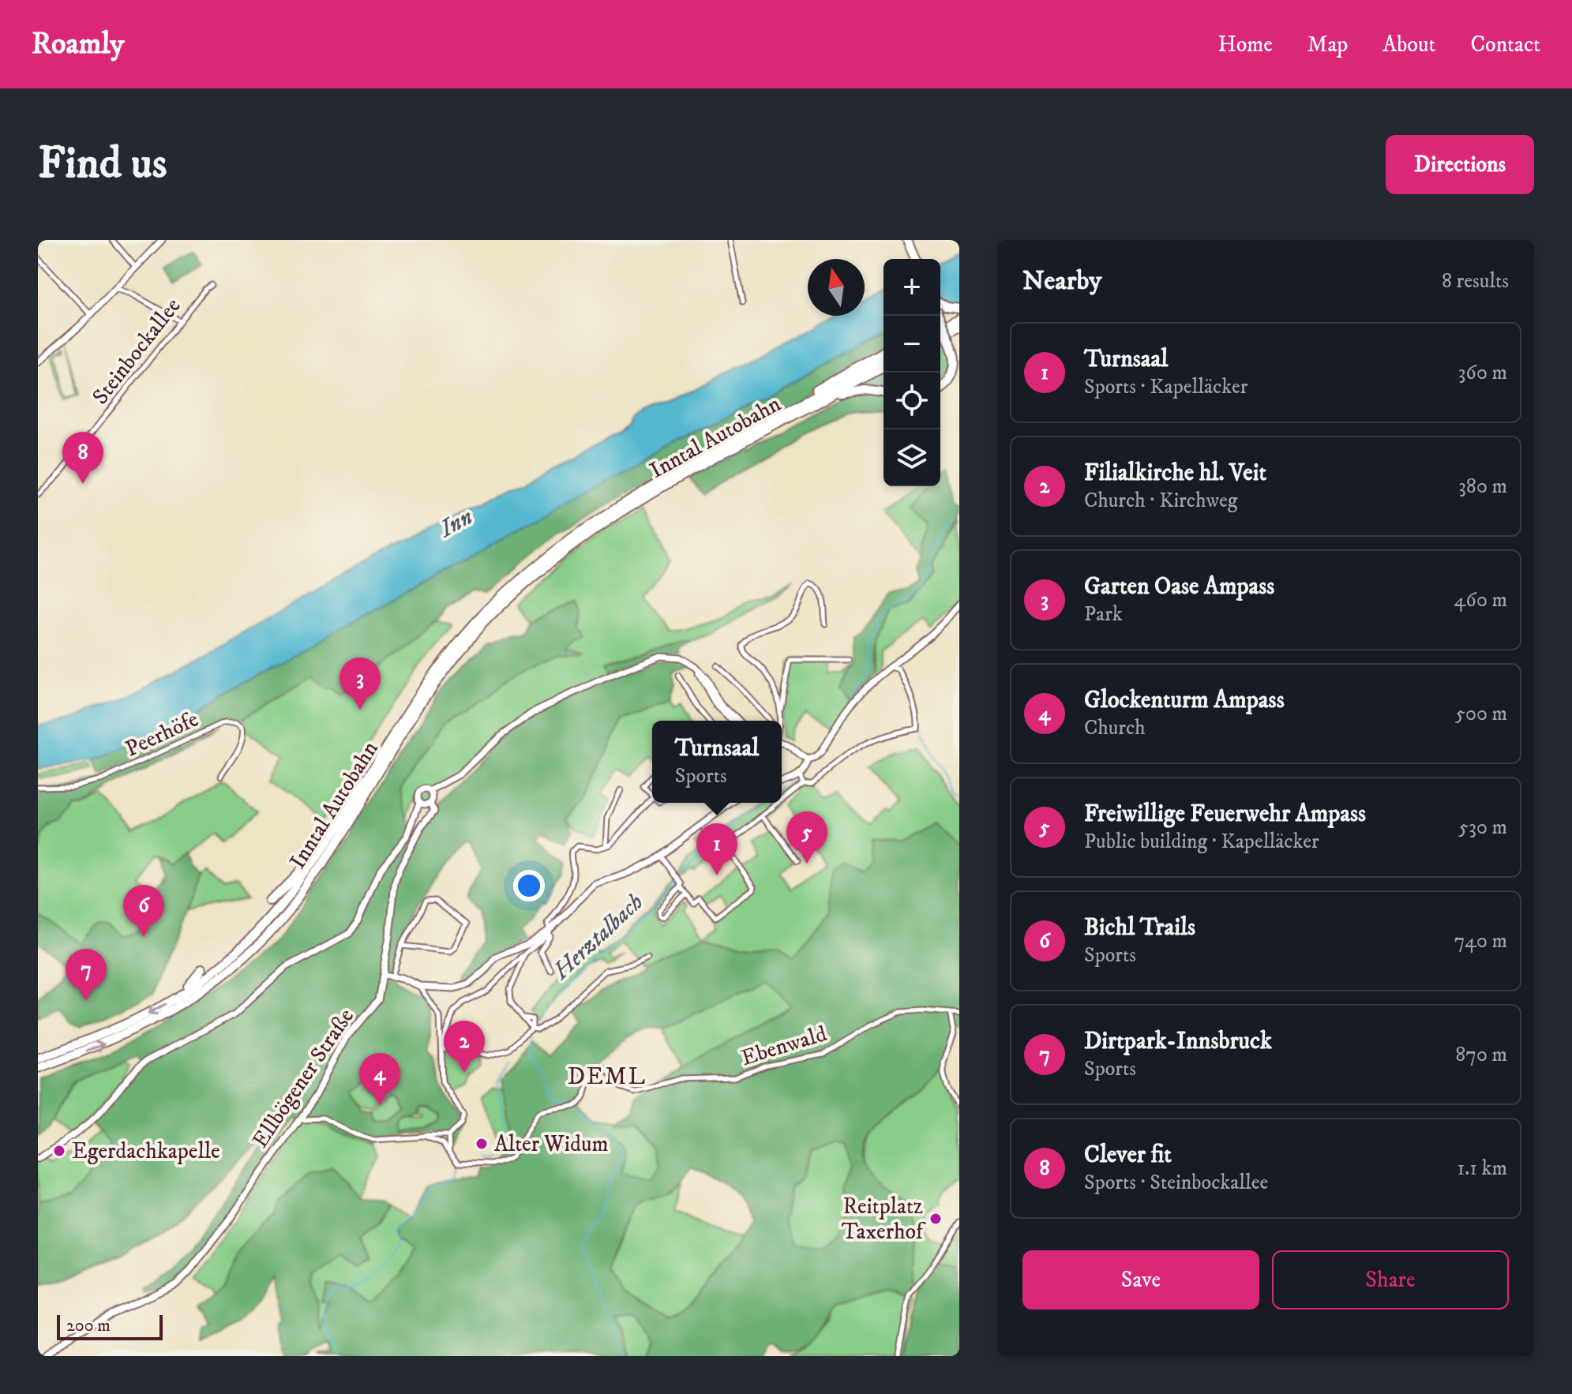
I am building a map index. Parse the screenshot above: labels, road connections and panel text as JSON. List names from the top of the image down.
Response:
{
  "streets": {
    "highway": ["Inntal Autobahn"],
    "main road": ["Ellbögener Straße"],
    "street": ["Steinbockallee", "Peerhöfe", "Ebenwald"]
  },
  "districts": ["DEML"],
  "water": ["Inn", "Herztalbach"],
  "places": ["Alter Widum", "Egerdachkapelle", "Reitplatz Taxerhof"],
  "scale_bar": "200 m",
  "north": "top",
  "page": {
    "header": "Roamly",
    "nav": [
      "Home",
      "Map",
      "About",
      "Contact"
    ],
    "buttons": [
      "Directions",
      ["Save", "Share"]
    ],
    "title": "Find us",
    "heading": ["Nearby", "8 results"],
    "map_buttons": ["+", "−"],
    "list": [
      {
        "mark": "1",
        "name": "Turnsaal",
        "note": "Sports · Kapelläcker",
        "value": "360 m"
      },
      {
        "mark": "2",
        "name": "Filialkirche hl. Veit",
        "note": "Church · Kirchweg",
        "value": "380 m"
      },
      {
        "mark": "3",
        "name": "Garten Oase Ampass",
        "note": "Park",
        "value": "460 m"
      },
      {
        "mark": "4",
        "name": "Glockenturm Ampass",
        "note": "Church",
        "value": "500 m"
      },
      {
        "mark": "5",
        "name": "Freiwillige Feuerwehr Ampass",
        "note": "Public building · Kapelläcker",
        "value": "530 m"
      },
      {
        "mark": "6",
        "name": "Bichl Trails",
        "note": "Sports",
        "value": "740 m"
      },
      {
        "mark": "7",
        "name": "Dirtpark-Innsbruck",
        "note": "Sports",
        "value": "870 m"
      },
      {
        "mark": "8",
        "name": "Clever fit",
        "note": "Sports · Steinbockallee",
        "value": "1.1 km"
      }
    ],
    "pins": [
      "8",
      "3",
      "5",
      "1",
      "6",
      "7",
      "2",
      "4"
    ],
    "popup": ["Turnsaal", "Sports"],
    "scale": "200 m"
  }
}
